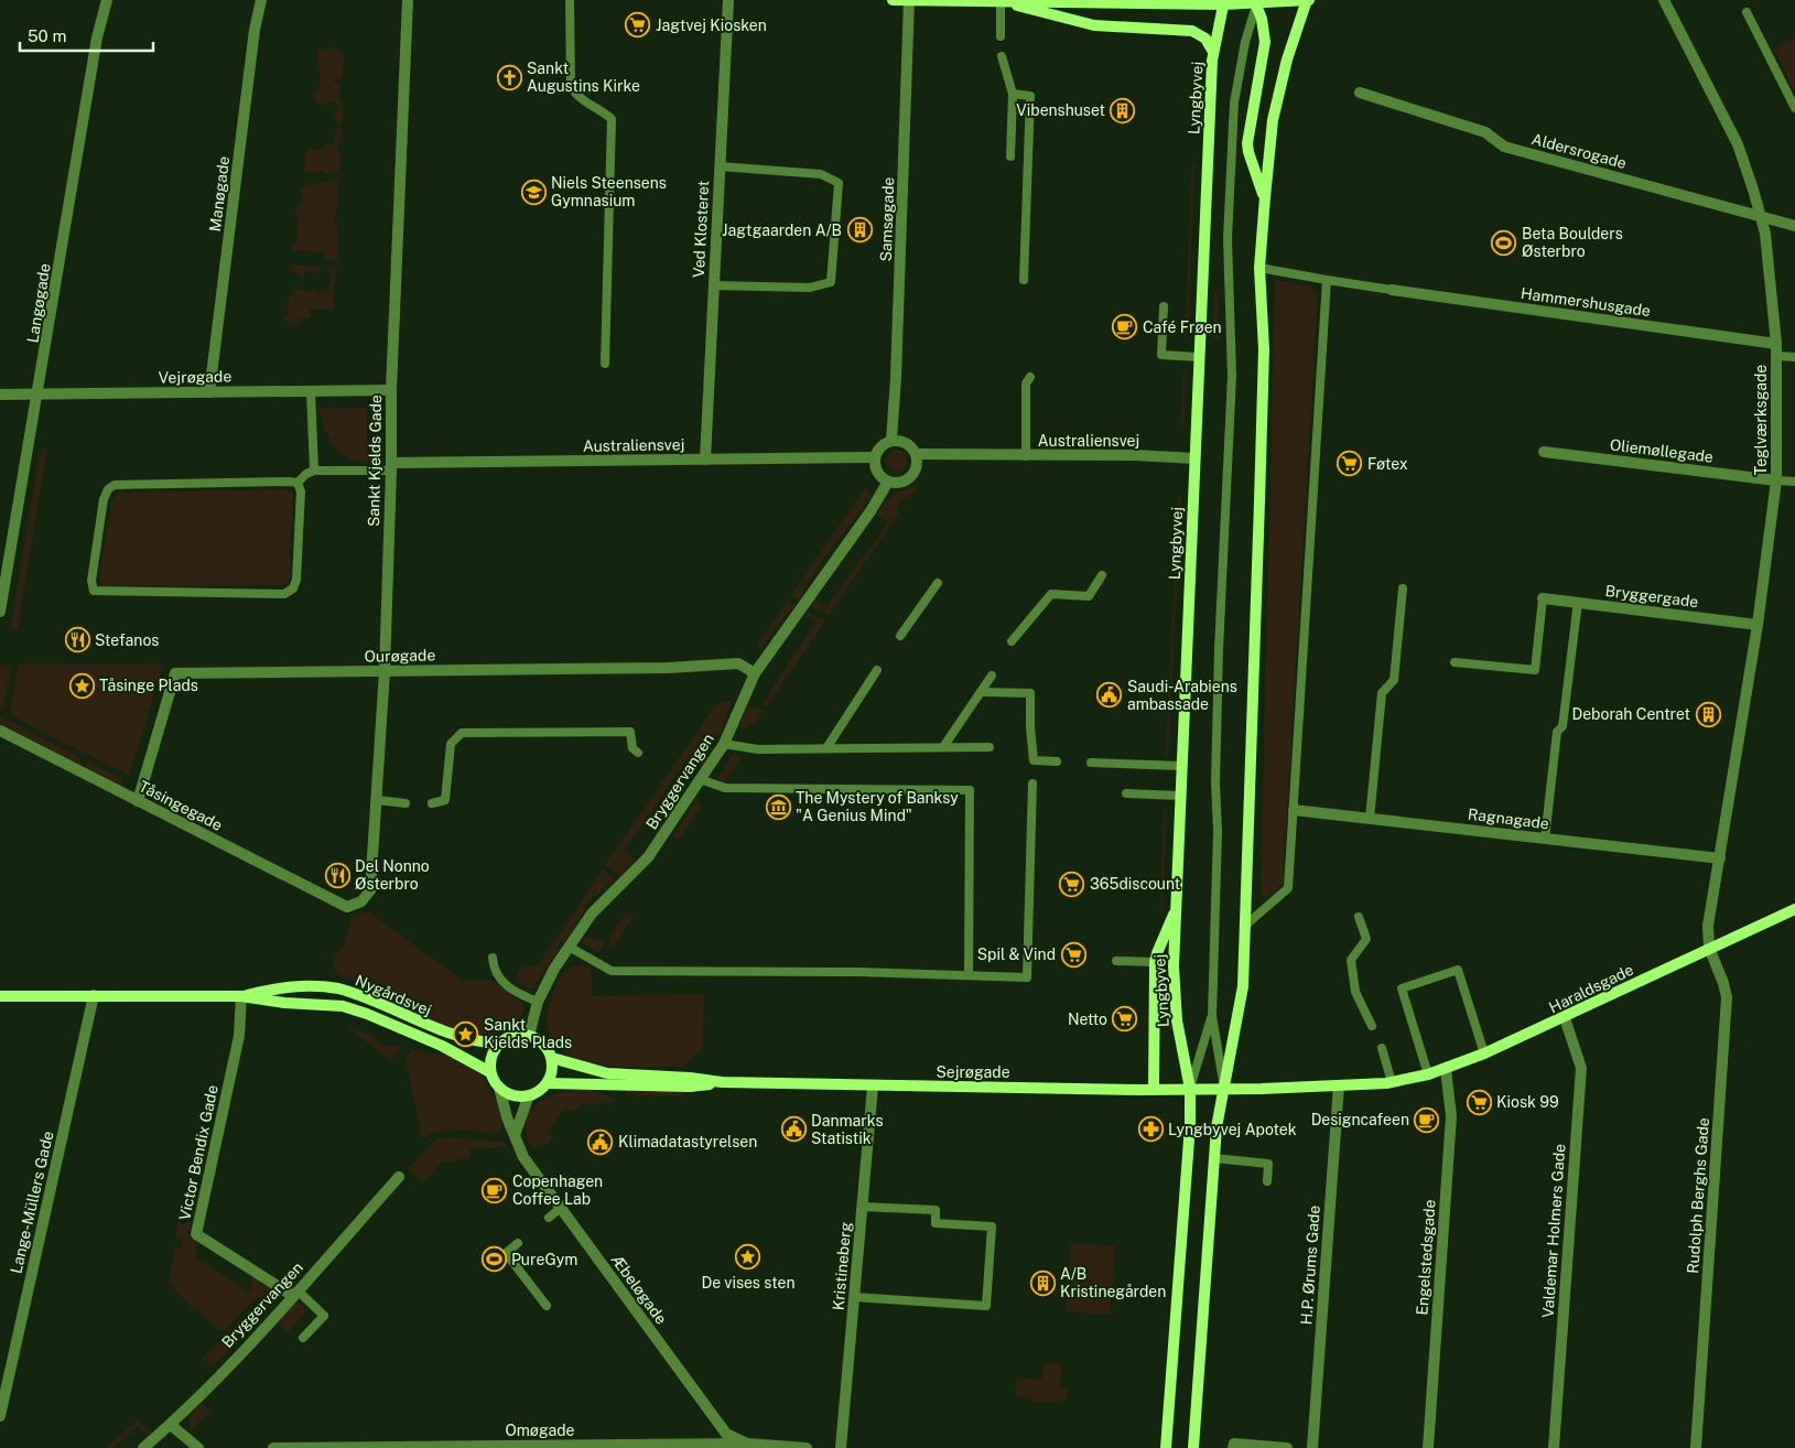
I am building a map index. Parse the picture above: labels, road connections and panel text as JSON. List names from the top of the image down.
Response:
{
  "streets": {
    "street": [
      "Lyngbyvej",
      "Aldersrogade",
      "Manøgade",
      "Samsøgade",
      "Ved Klosteret",
      "Hammershusgade",
      "Langøgade",
      "Vejrøgade",
      "Teglværksgade",
      "Australiensvej",
      "Oliemøllegade",
      "Sankt Kjelds Gade",
      "Bryggergade",
      "Ourøgade",
      "Bryggervangen",
      "Tåsingegade",
      "Ragnagade",
      "Haraldsgade",
      "Nygårdsvej",
      "Sejrøgade",
      "Victor Bendix Gade",
      "Rudolph Berghs Gade",
      "Lange-Müllers Gade",
      "Valdemar Holmers Gade",
      "Engelstedsgade",
      "H.P. Ørums Gade",
      "Kristineberg",
      "Æbeløgade",
      "Omøgade"
    ]
  },
  "crossings": [
    ["Lyngbyvej", "Australiensvej"],
    ["Lyngbyvej", "Haraldsgade"],
    ["Lyngbyvej", "Sejrøgade"],
    ["Aldersrogade", "Teglværksgade"],
    ["Manøgade", "Vejrøgade"],
    ["Samsøgade", "Australiensvej"],
    ["Samsøgade", "Bryggervangen"],
    ["Ved Klosteret", "Australiensvej"],
    ["Hammershusgade", "Teglværksgade"],
    ["Langøgade", "Vejrøgade"],
    ["Vejrøgade", "Sankt Kjelds Gade"],
    ["Teglværksgade", "Oliemøllegade"],
    ["Teglværksgade", "Bryggergade"],
    ["Teglværksgade", "Ragnagade"],
    ["Australiensvej", "Sankt Kjelds Gade"],
    ["Australiensvej", "Bryggervangen"],
    ["Sankt Kjelds Gade", "Ourøgade"],
    ["Sankt Kjelds Gade", "Tåsingegade"],
    ["Ourøgade", "Bryggervangen"],
    ["Ourøgade", "Tåsingegade"],
    ["Bryggervangen", "Nygårdsvej"],
    ["Bryggervangen", "Sejrøgade"],
    ["Bryggervangen", "Victor Bendix Gade"],
    ["Bryggervangen", "Æbeløgade"],
    ["Haraldsgade", "Sejrøgade"],
    ["Haraldsgade", "Rudolph Berghs Gade"],
    ["Haraldsgade", "Valdemar Holmers Gade"],
    ["Haraldsgade", "Engelstedsgade"],
    ["Haraldsgade", "H.P. Ørums Gade"],
    ["Nygårdsvej", "Sejrøgade"],
    ["Nygårdsvej", "Victor Bendix Gade"],
    ["Nygårdsvej", "Lange-Müllers Gade"],
    ["Nygårdsvej", "Æbeløgade"],
    ["Sejrøgade", "Kristineberg"],
    ["Sejrøgade", "Æbeløgade"],
    ["Æbeløgade", "Omøgade"]
  ],
  "places": {
    "supermarket": [
      "Jagtvej Kiosken",
      "Føtex",
      "365discount",
      "Spil & Vind",
      "Netto",
      "Kiosk 99"
    ],
    "church": ["Sankt Augustins Kirke"],
    "building": [
      "Vibenshuset",
      "Jagtgaarden A/B",
      "Deborah Centret",
      "A/B Kristinegården"
    ],
    "school or university": ["Niels Steensens Gymnasium"],
    "sports": ["Beta Boulders Østerbro", "PureGym"],
    "cafe": ["Café Frøen", "Designcafeen", "Copenhagen Coffee Lab"],
    "restaurant": ["Stefanos", "Del Nonno Østerbro"],
    "place": ["Tåsinge Plads", "Sankt Kjelds Plads", "De vises sten"],
    "public building": ["Saudi-Arabiens ambassade", "Danmarks Statistik", "Klimadatastyrelsen"],
    "museum": ["The Mystery of Banksy \"A Genius Mind\""],
    "pharmacy": ["Lyngbyvej Apotek"]
  },
  "scale_bar": "50 m"
}
